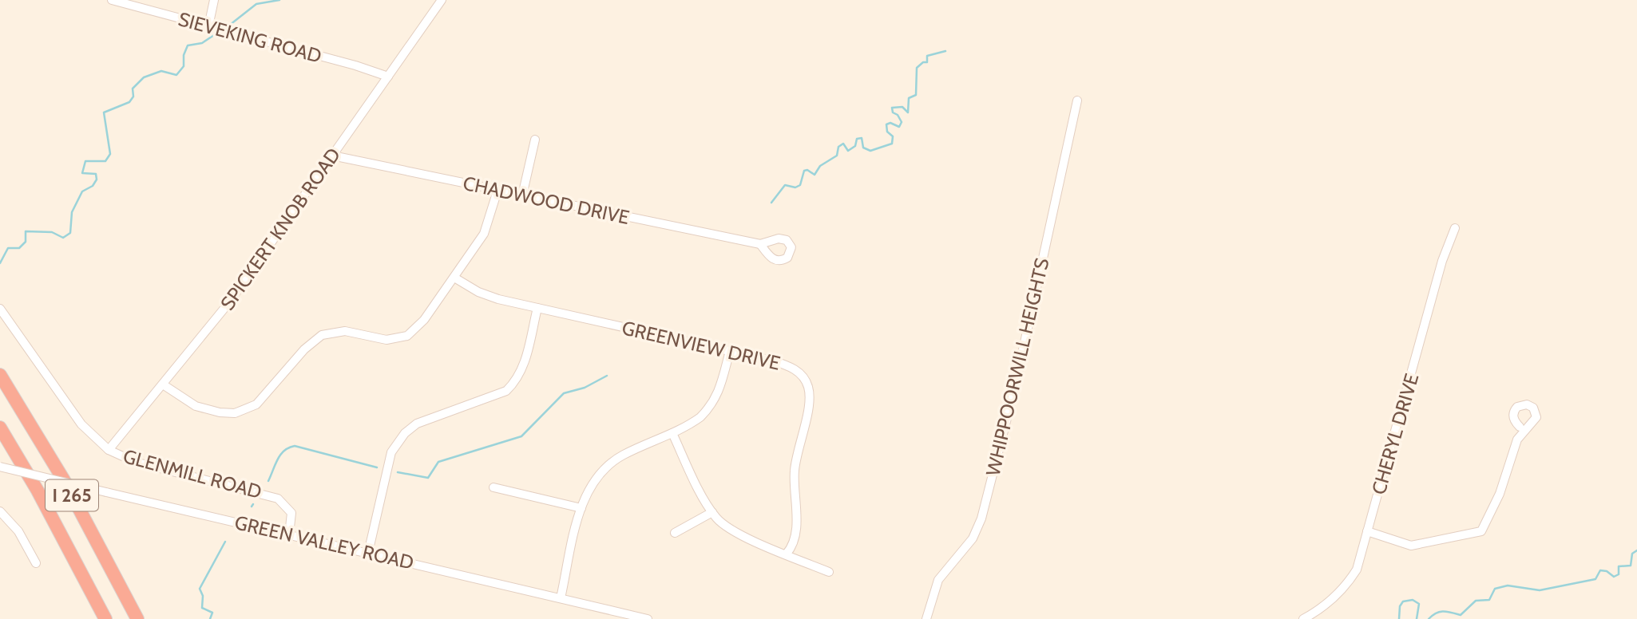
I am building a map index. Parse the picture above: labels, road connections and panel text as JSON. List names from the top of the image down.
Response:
{
  "streets": {
    "highway": ["I 265"],
    "street": [
      "SIEVEKING ROAD",
      "CHADWOOD DRIVE",
      "SPICKERT KNOB ROAD",
      "GREENVIEW DRIVE",
      "WHIPPOORWILL HEIGHTS",
      "CHERYL DRIVE",
      "GLENMILL ROAD",
      "GREEN VALLEY ROAD"
    ]
  },
  "crossings": [
    ["SIEVEKING ROAD", "SPICKERT KNOB ROAD"],
    ["CHADWOOD DRIVE", "SPICKERT KNOB ROAD"],
    ["SPICKERT KNOB ROAD", "GLENMILL ROAD"],
    ["GLENMILL ROAD", "GREEN VALLEY ROAD"]
  ]
}
